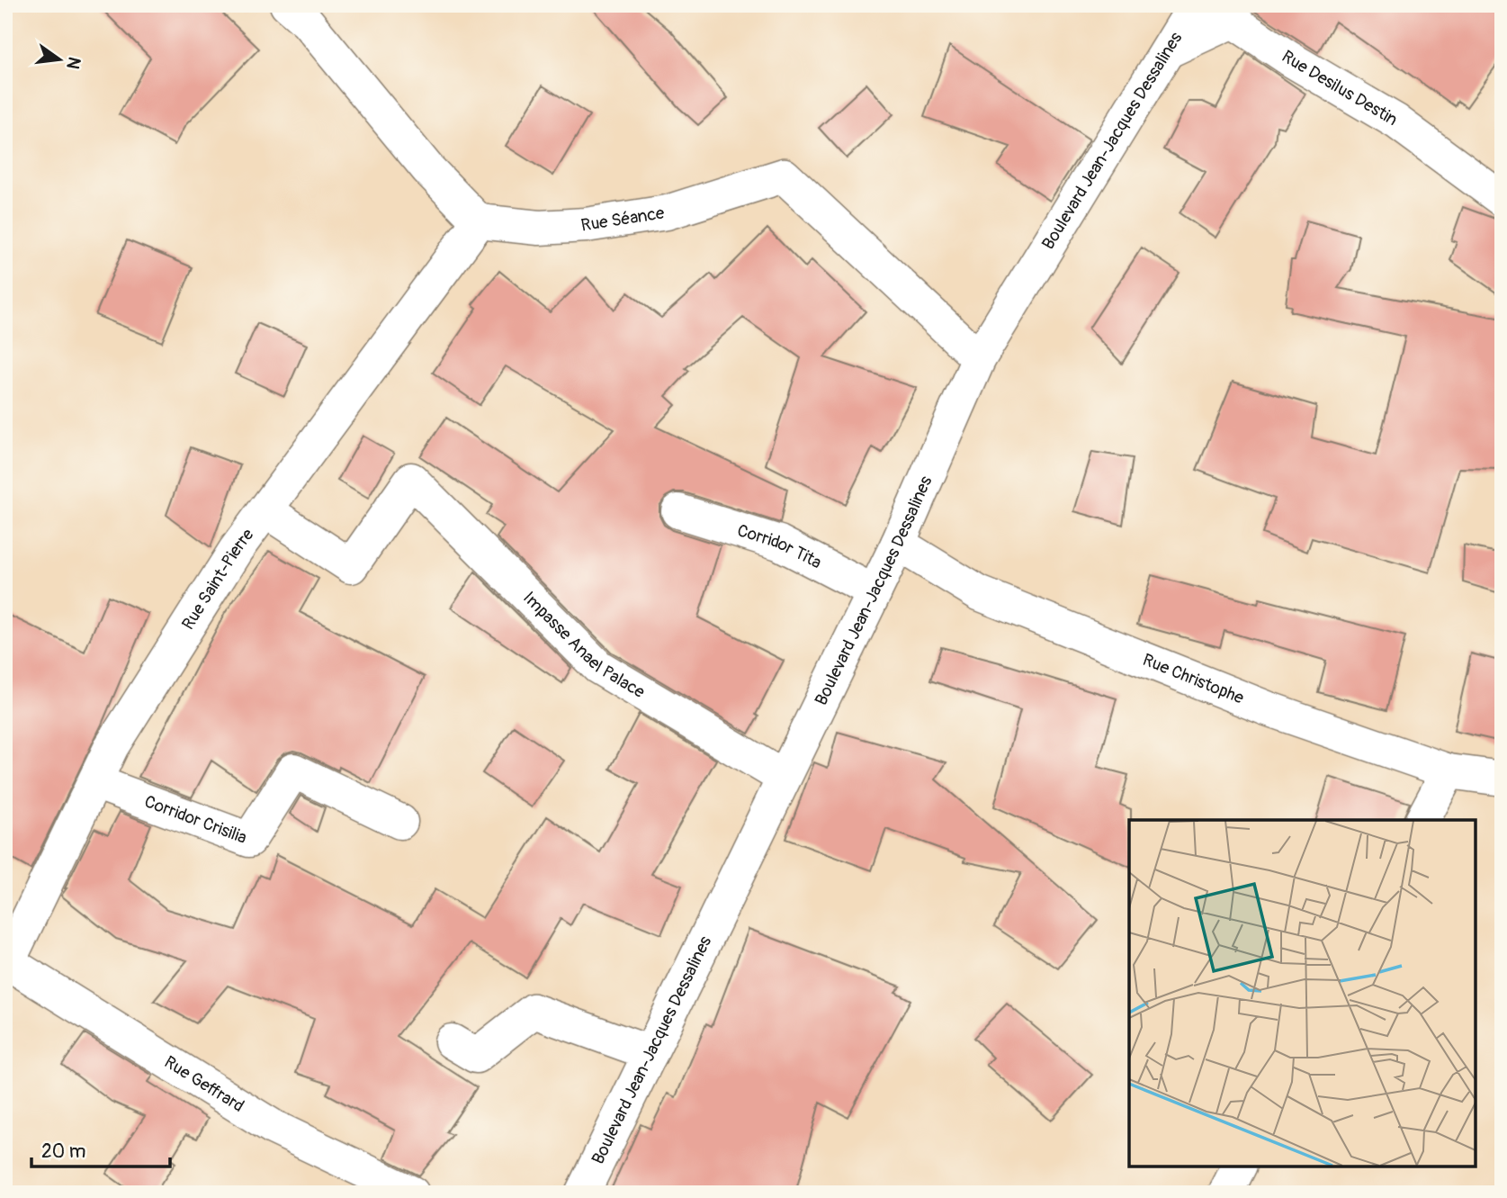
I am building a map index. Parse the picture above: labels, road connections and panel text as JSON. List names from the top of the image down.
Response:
{
  "streets": {
    "street": [
      "Rue Desilus Destin",
      "Boulevard Jean-Jacques Dessalines",
      "Rue Séance",
      "Corridor Tita",
      "Rue Saint-Pierre",
      "Impasse Anael Palace",
      "Rue Christophe",
      "Corridor Crisilia",
      "Rue Geffrard"
    ]
  },
  "crossings": [
    ["Rue Desilus Destin", "Boulevard Jean-Jacques Dessalines"],
    ["Boulevard Jean-Jacques Dessalines", "Rue Séance"],
    ["Boulevard Jean-Jacques Dessalines", "Corridor Tita"],
    ["Boulevard Jean-Jacques Dessalines", "Impasse Anael Palace"],
    ["Boulevard Jean-Jacques Dessalines", "Rue Christophe"],
    ["Rue Séance", "Rue Saint-Pierre"],
    ["Rue Saint-Pierre", "Impasse Anael Palace"],
    ["Rue Saint-Pierre", "Corridor Crisilia"],
    ["Rue Saint-Pierre", "Rue Geffrard"]
  ],
  "scale_bar": "20 m",
  "north": "right"
}
